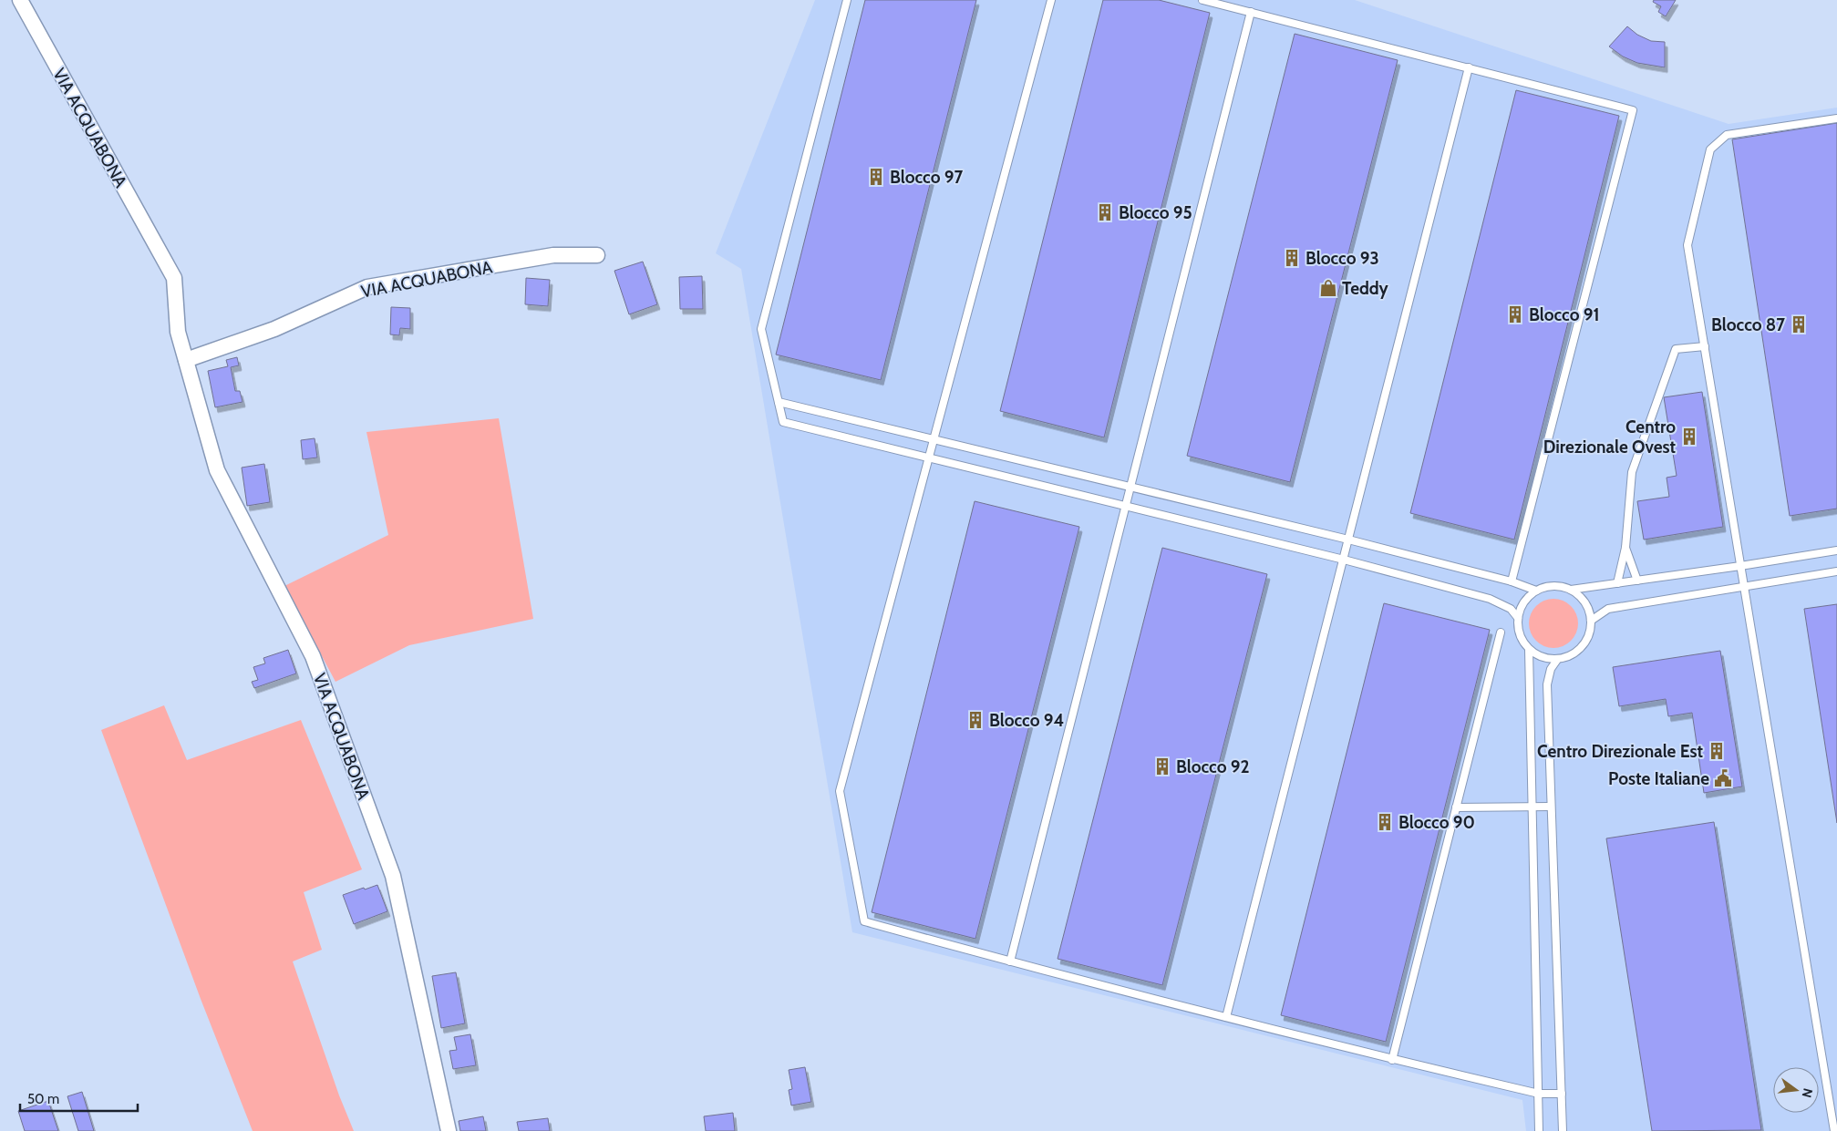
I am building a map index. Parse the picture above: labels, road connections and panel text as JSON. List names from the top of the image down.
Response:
{
  "streets": {
    "street": ["VIA ACQUABONA"]
  },
  "places": {
    "building": [
      "Blocco 97",
      "Blocco 95",
      "Blocco 93",
      "Blocco 91",
      "Blocco 87",
      "Centro Direzionale Ovest",
      "Blocco 94",
      "Centro Direzionale Est",
      "Blocco 92",
      "Blocco 90"
    ],
    "shop": ["Teddy"],
    "public building": ["Poste Italiane"]
  },
  "scale_bar": "50 m",
  "north": "right"
}
